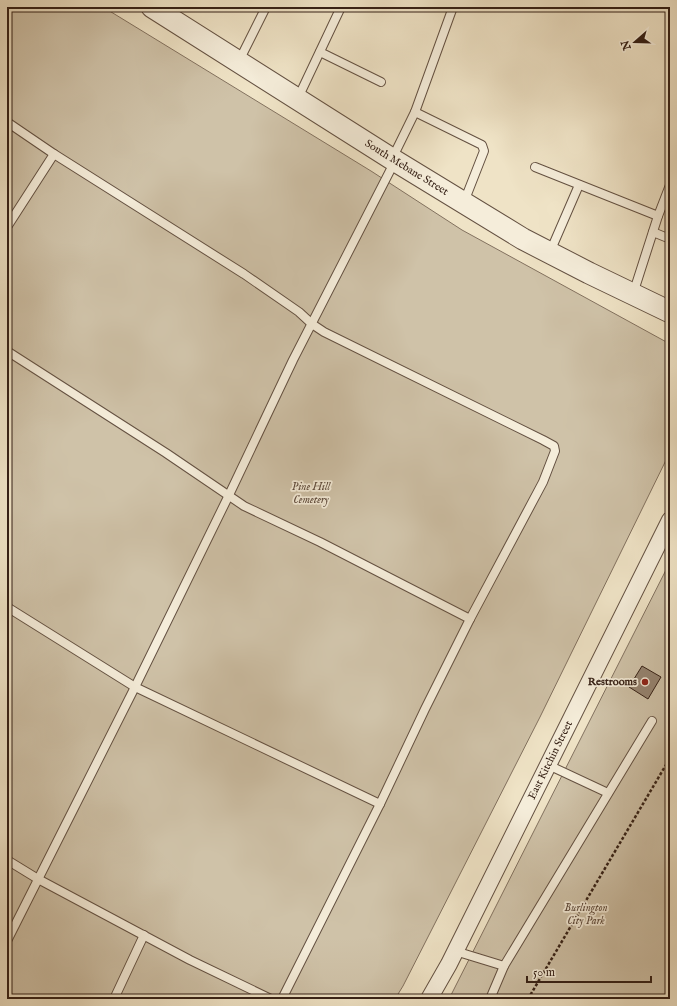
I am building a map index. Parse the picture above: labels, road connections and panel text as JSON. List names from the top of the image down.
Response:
{
  "streets": {
    "street": ["South Mebane Street", "East Kitchin Street"]
  },
  "parks": ["Pine Hill Cemetery", "Burlington City Park"],
  "places": ["Restrooms"],
  "scale_bar": "50 m",
  "north": "left"
}
